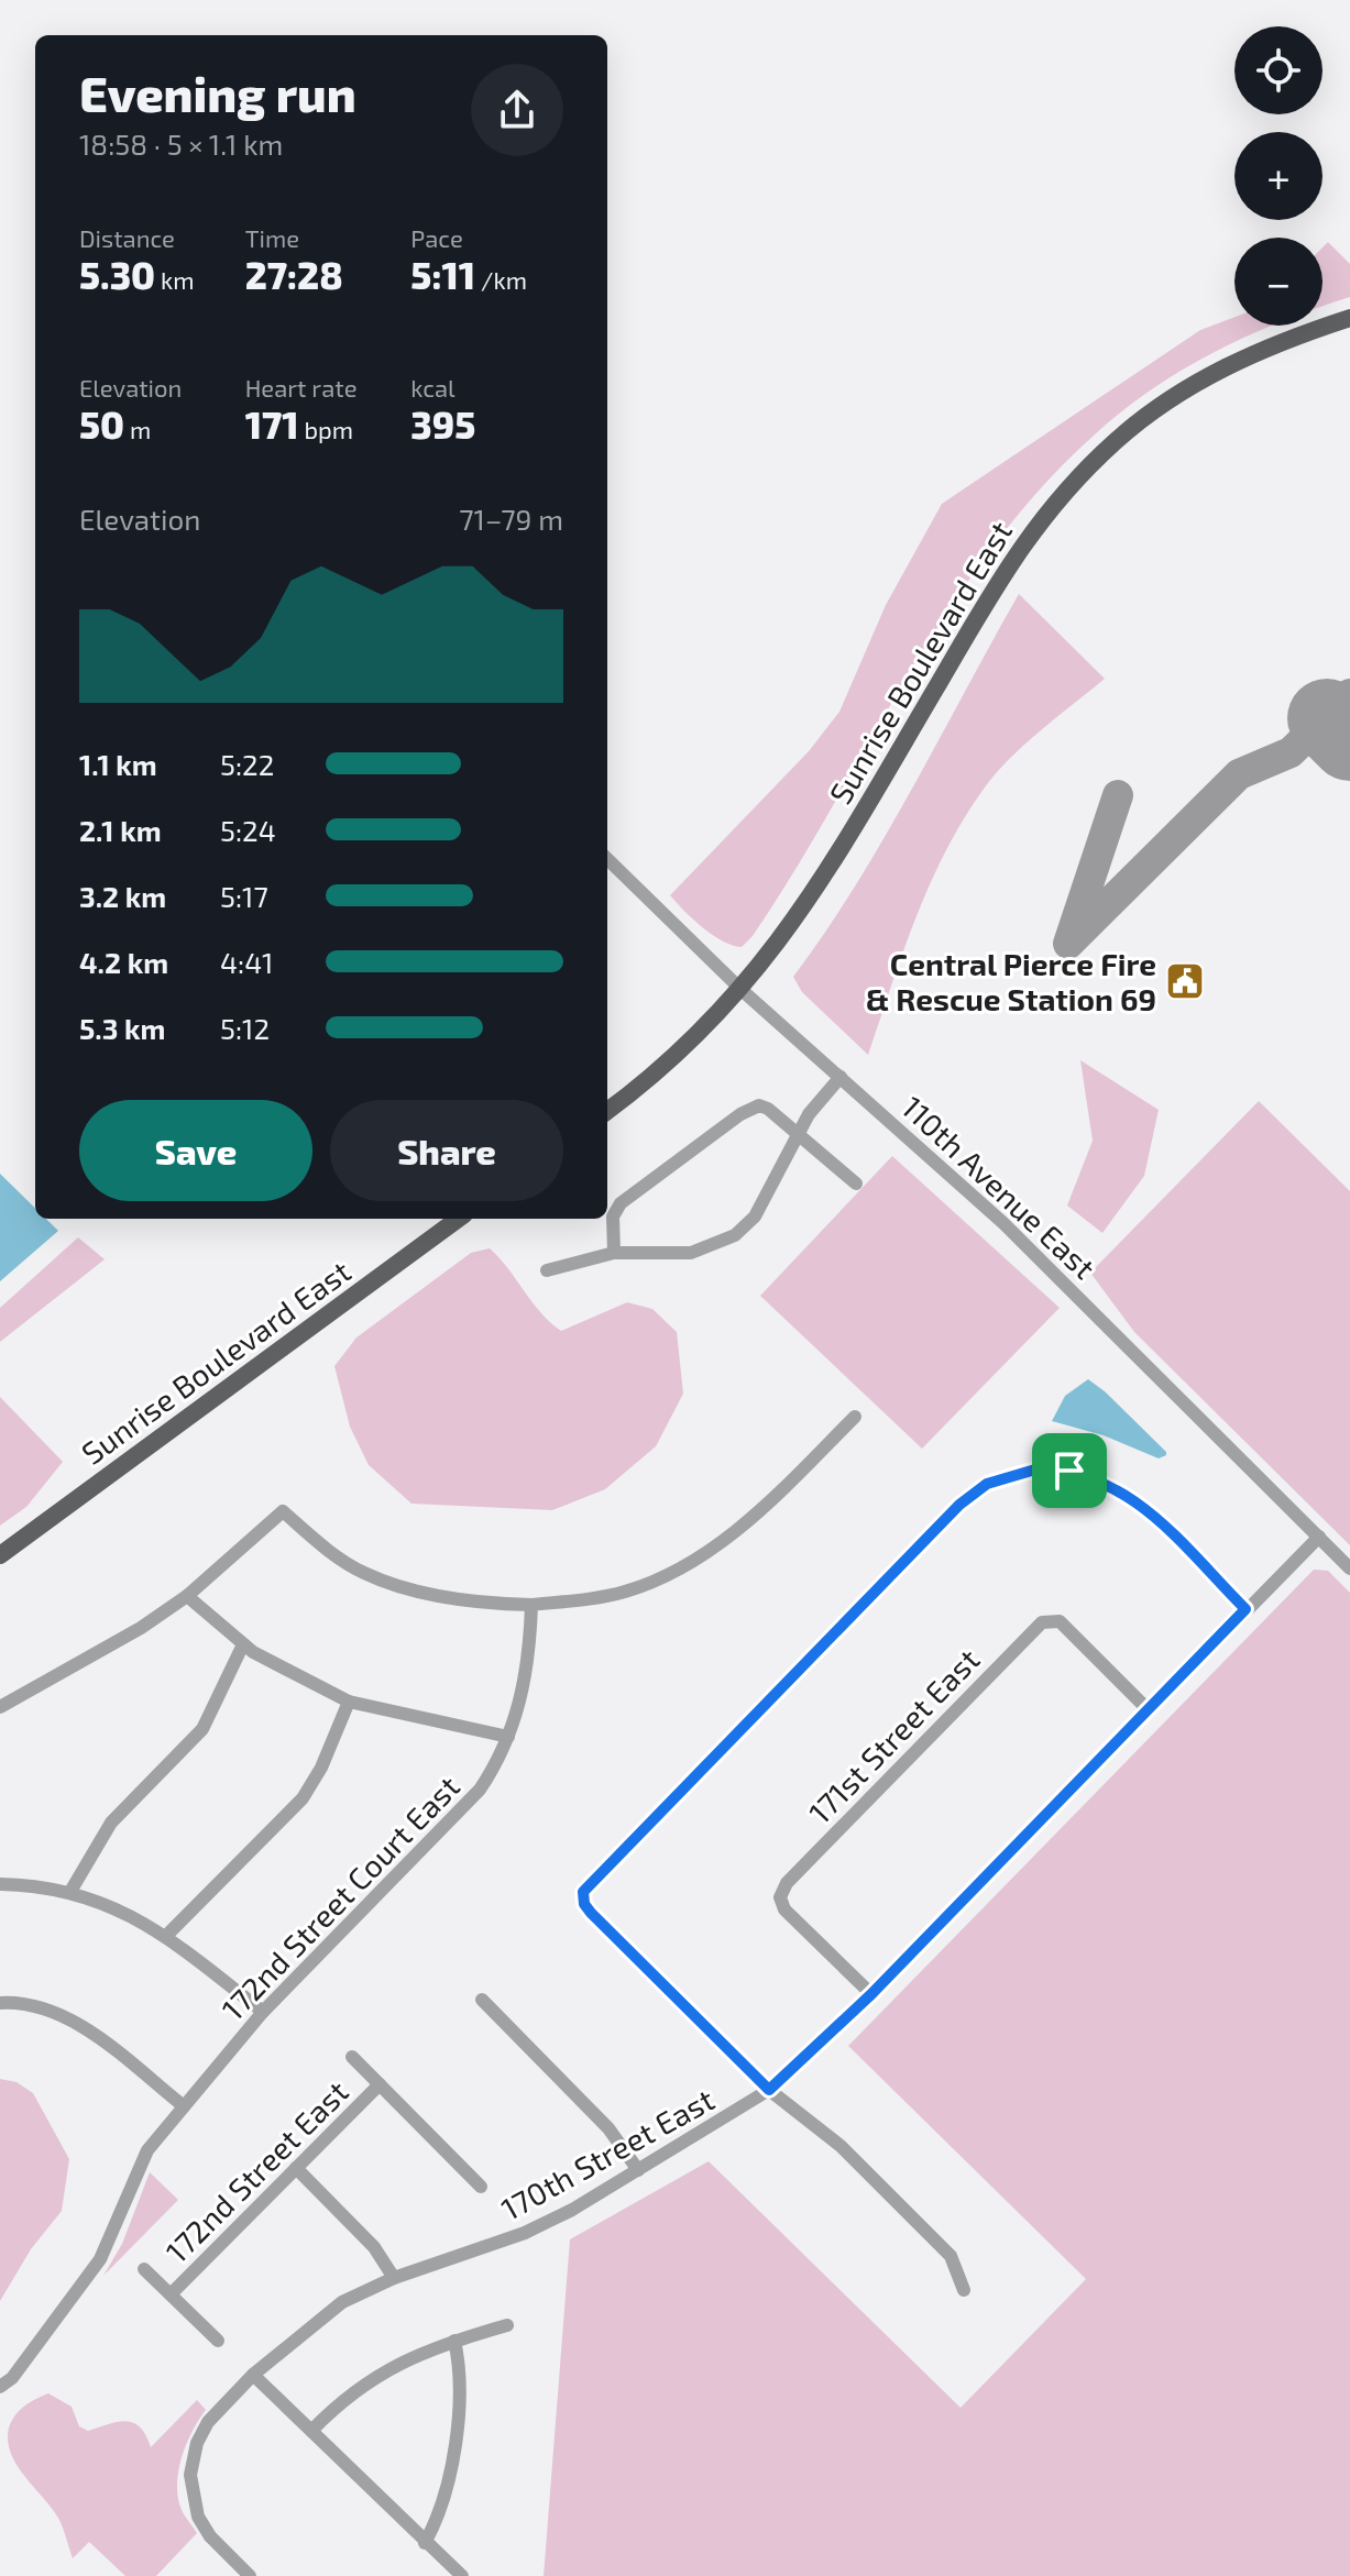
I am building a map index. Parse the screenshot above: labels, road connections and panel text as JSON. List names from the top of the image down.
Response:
{
  "streets": {
    "main road": ["Sunrise Boulevard East"],
    "street": [
      "110th Avenue East",
      "171st Street East",
      "172nd Street Court East",
      "170th Street East",
      "172nd Street East"
    ]
  },
  "crossings": [
    ["Sunrise Boulevard East", "110th Avenue East"],
    ["110th Avenue East", "170th Street East"],
    ["171st Street East", "170th Street East"]
  ],
  "places": {
    "public building": ["Central Pierce Fire & Rescue Station 69"]
  },
  "page": {
    "map_buttons": ["+", "−"],
    "heading": ["Evening run", "18:58 · 5 × 1.1 km"],
    "stats": [
      ["Distance", "5.30 km"],
      ["Time", "27:28"],
      ["Pace", "5:11 /km"],
      ["Elevation", "50 m"],
      ["Heart rate", "171 bpm"],
      ["kcal", "395"]
    ],
    "chart": ["Elevation", "71–79 m"],
    "list": [
      {
        "name": "1.1 km",
        "note": "5:22"
      },
      {
        "name": "2.1 km",
        "note": "5:24"
      },
      {
        "name": "3.2 km",
        "note": "5:17"
      },
      {
        "name": "4.2 km",
        "note": "4:41"
      },
      {
        "name": "5.3 km",
        "note": "5:12"
      }
    ],
    "buttons": ["Save", "Share"]
  }
}
